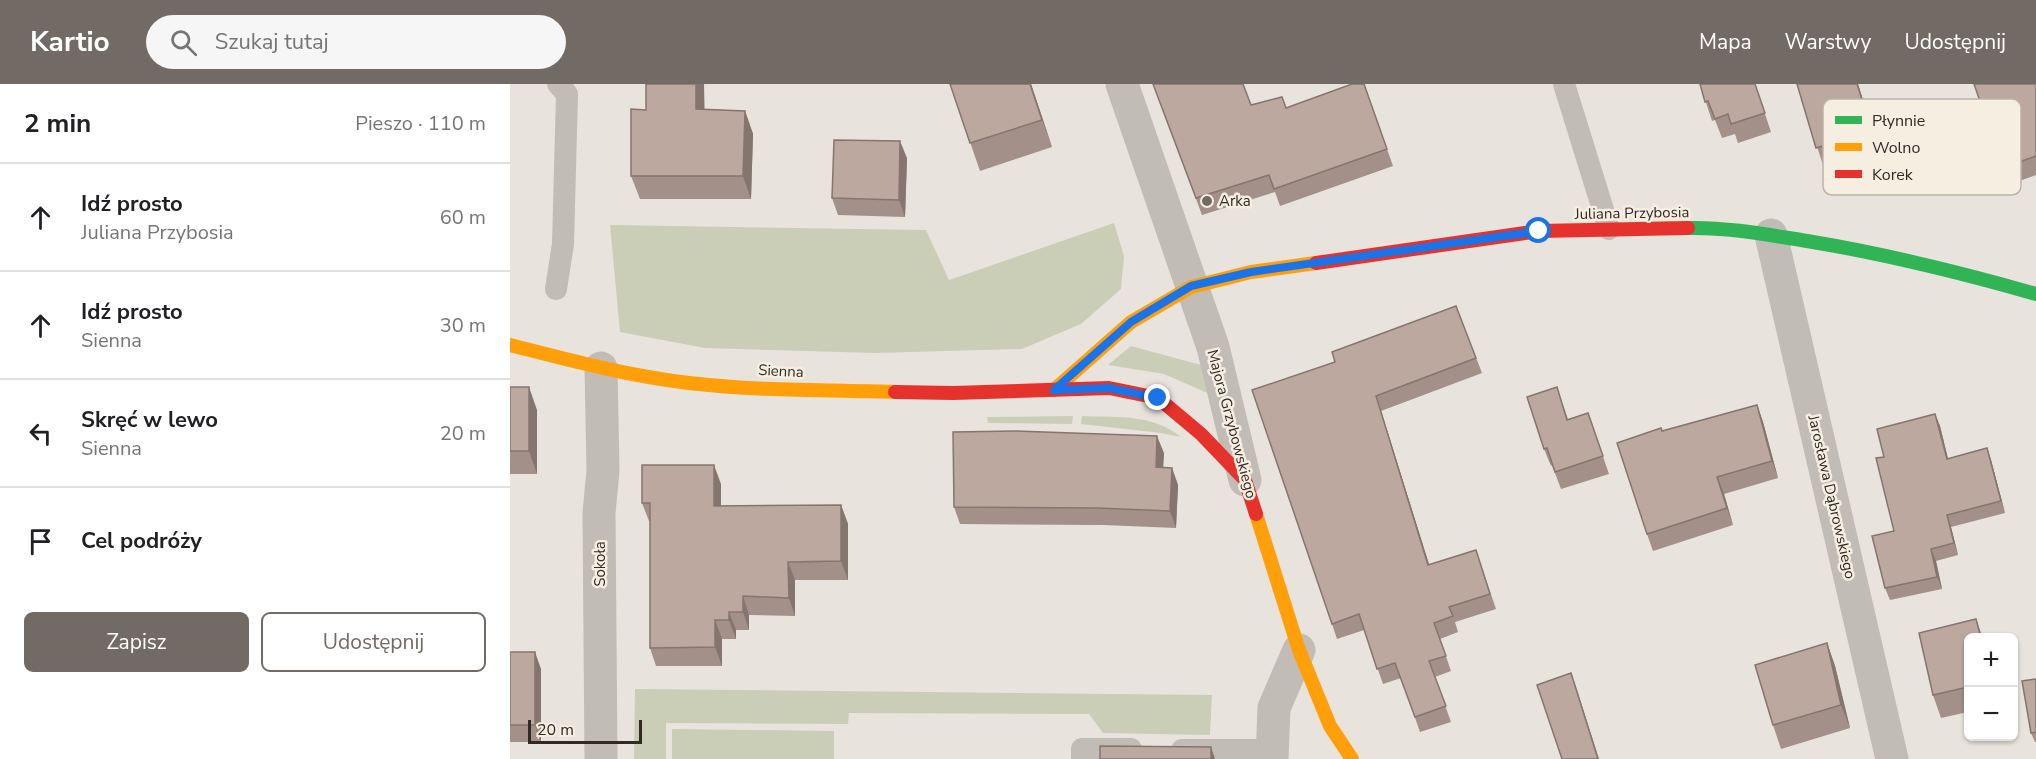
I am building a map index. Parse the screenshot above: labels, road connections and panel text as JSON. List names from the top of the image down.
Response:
{
  "streets": {
    "street": [
      "Juliana Przybosia",
      "Sienna",
      "Majora Grzybowskiego",
      "Jarosława Dąbrowskiego",
      "Sokoła"
    ]
  },
  "crossings": [
    ["Juliana Przybosia", "Majora Grzybowskiego"],
    ["Juliana Przybosia", "Jarosława Dąbrowskiego"],
    ["Sienna", "Majora Grzybowskiego"],
    ["Sienna", "Sokoła"]
  ],
  "places": ["Arka"],
  "legend": ["Płynnie", "Wolno", "Korek"],
  "scale_bar": "20 m",
  "page": {
    "header": "Kartio",
    "search": "Szukaj tutaj",
    "nav": ["Mapa", "Warstwy", "Udostępnij"],
    "heading": ["2 min", "Pieszo · 110 m"],
    "list": [
      ["Idź prosto", "Juliana Przybosia", "60 m"],
      ["Idź prosto", "Sienna", "30 m"],
      ["Skręć w lewo", "Sienna", "20 m"],
      "Cel podróży"
    ],
    "buttons": ["Zapisz", "Udostępnij"],
    "map_buttons": ["+", "−"],
    "scale": "20 m"
  }
}
